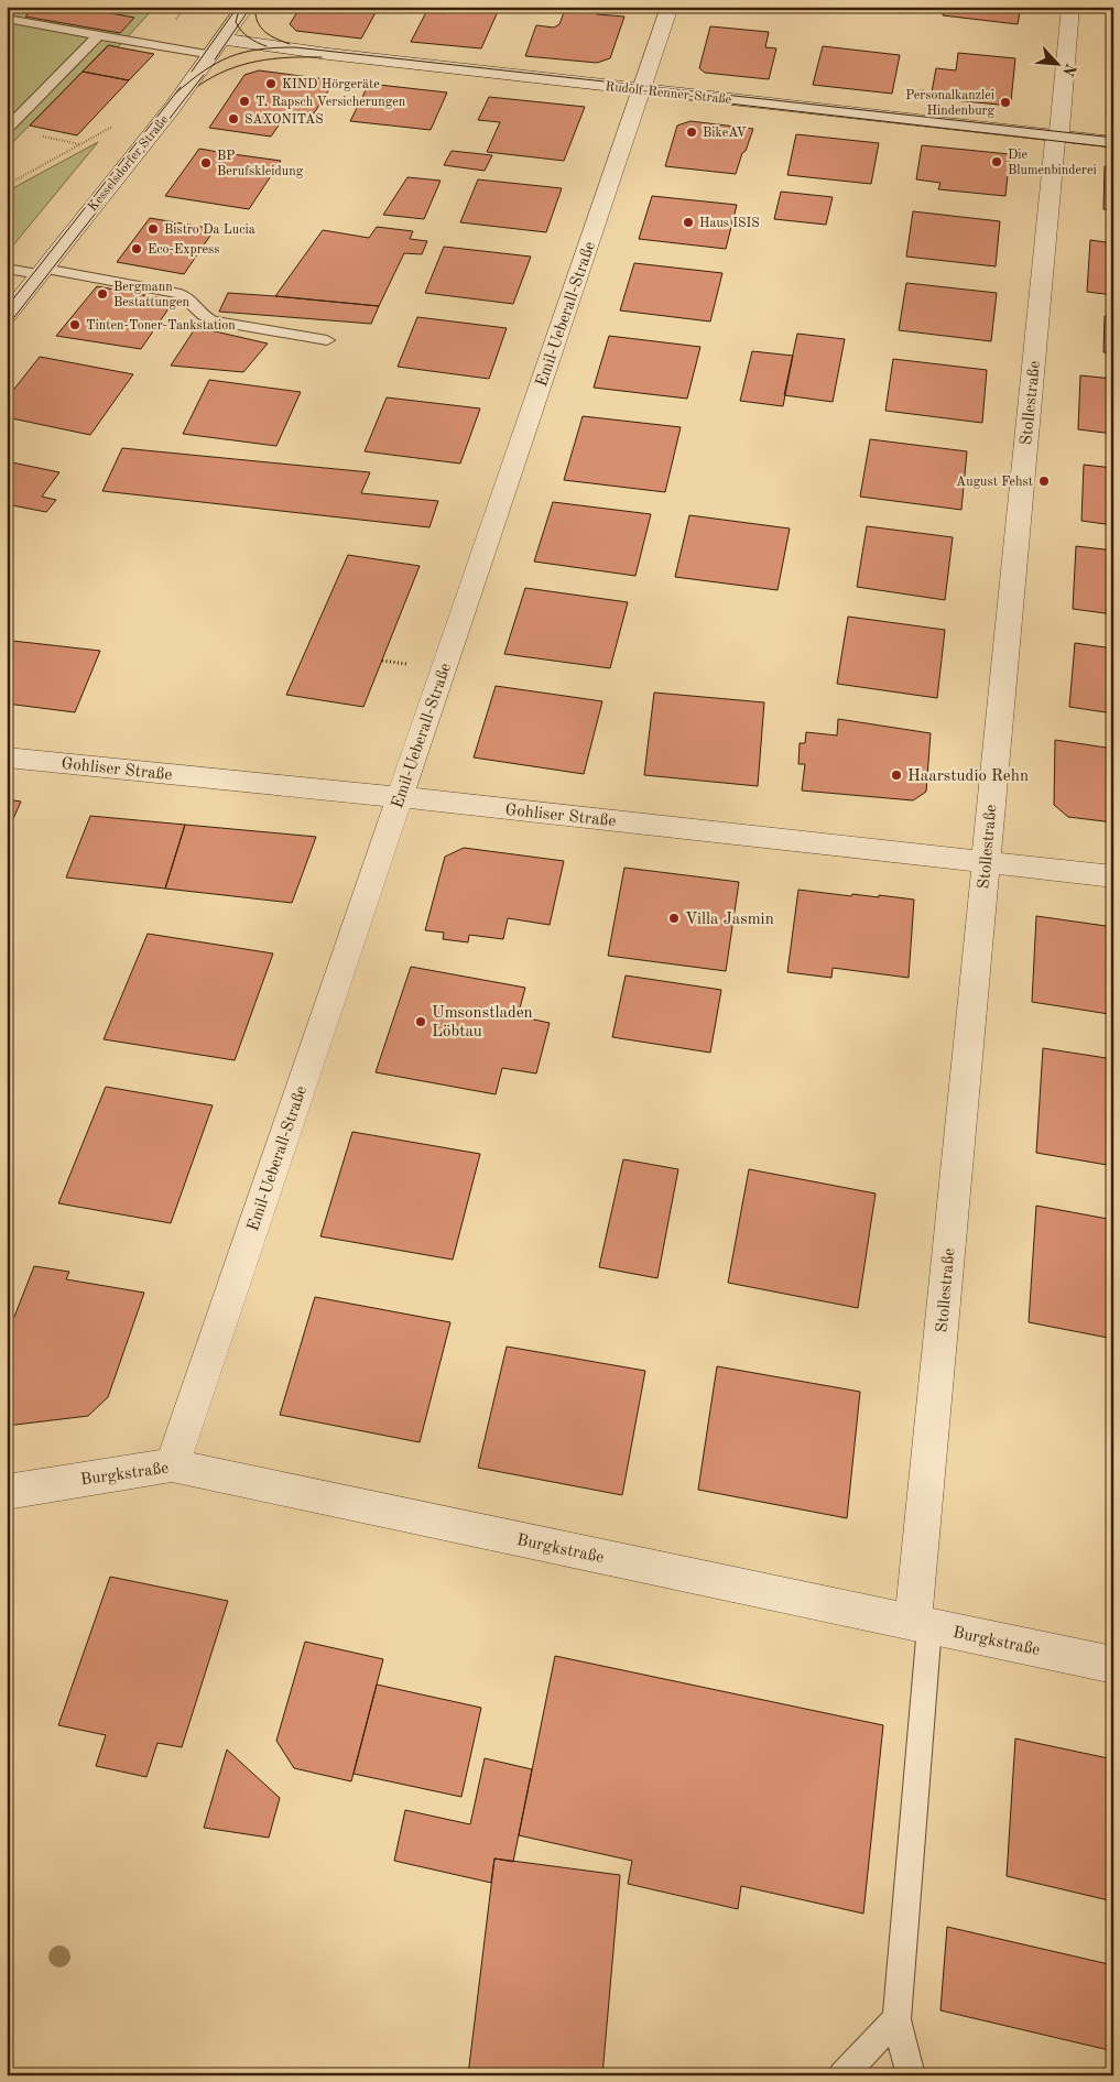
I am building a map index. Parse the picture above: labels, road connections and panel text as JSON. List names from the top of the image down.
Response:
{
  "streets": {
    "street": [
      "Rudolf-Renner-Straße",
      "Kesselsdorfer Straße",
      "Emil-Ueberall-Straße",
      "Stollestraße",
      "Gohliser Straße",
      "Burgkstraße"
    ]
  },
  "crossings": [
    ["Rudolf-Renner-Straße", "Kesselsdorfer Straße"],
    ["Rudolf-Renner-Straße", "Emil-Ueberall-Straße"],
    ["Rudolf-Renner-Straße", "Stollestraße"],
    ["Emil-Ueberall-Straße", "Gohliser Straße"],
    ["Emil-Ueberall-Straße", "Burgkstraße"],
    ["Stollestraße", "Gohliser Straße"],
    ["Stollestraße", "Burgkstraße"]
  ],
  "places": [
    "KIND Hörgeräte",
    "T. Rapsch Versicherungen",
    "Personalkanzlei Hindenburg",
    "SAXONITAS",
    "BikeAV",
    "Die Blumenbinderei",
    "BP Berufskleidung",
    "Haus ISIS",
    "Bistro Da Lucia",
    "Eco-Express",
    "Bergmann Bestattungen",
    "Tinten-Toner-Tankstation",
    "August Fehst",
    "Haarstudio Rehn",
    "Villa Jasmin",
    "Umsonstladen Löbtau"
  ],
  "north": "bottom right"
}
